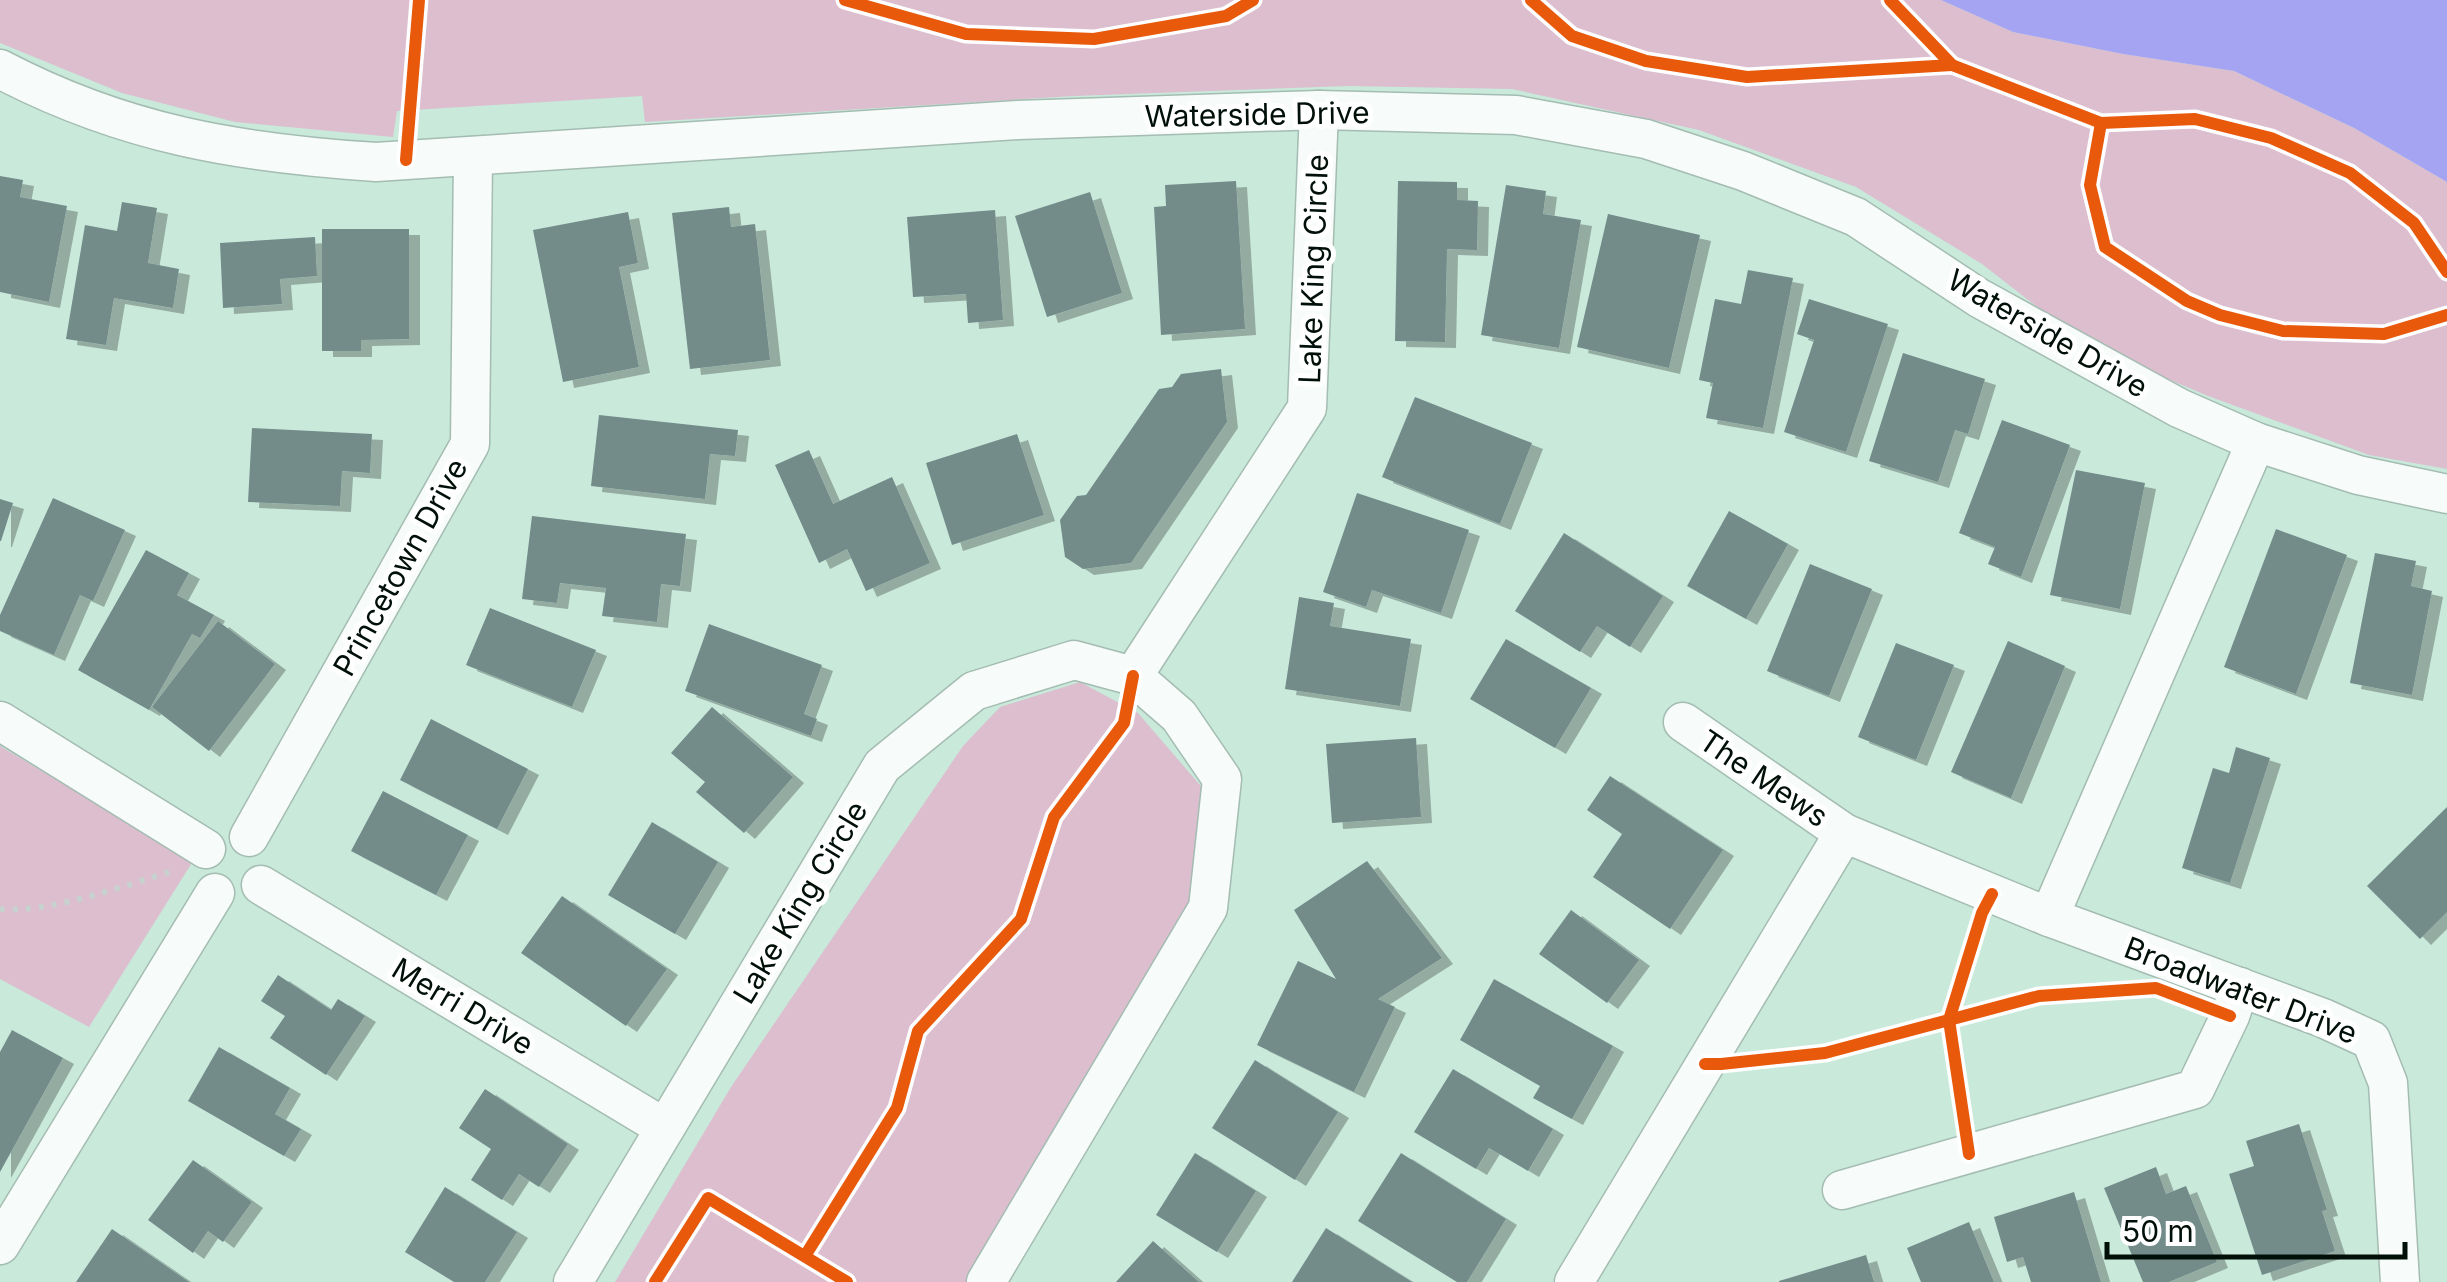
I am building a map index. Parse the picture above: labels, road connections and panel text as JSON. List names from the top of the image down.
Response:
{
  "streets": {
    "street": [
      "Waterside Drive",
      "Lake King Circle",
      "Princetown Drive",
      "The Mews",
      "Broadwater Drive",
      "Merri Drive"
    ]
  },
  "crossings": [
    ["Waterside Drive", "Lake King Circle"],
    ["Waterside Drive", "Princetown Drive"],
    ["Lake King Circle", "Merri Drive"],
    ["Princetown Drive", "Merri Drive"],
    ["The Mews", "Broadwater Drive"]
  ],
  "scale_bar": "50 m"
}
